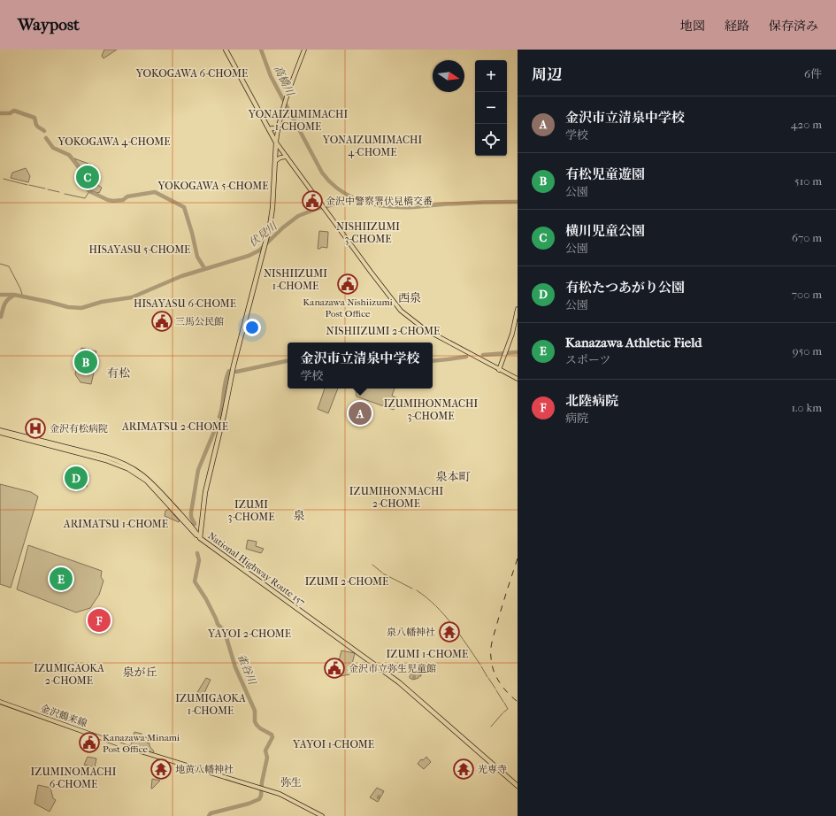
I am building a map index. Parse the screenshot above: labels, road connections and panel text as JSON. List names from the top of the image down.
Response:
{
  "streets": {
    "highway": ["National Highway Route 157"],
    "main road": ["金沢鶴来線"]
  },
  "districts": [
    "YOKOGAWA 6-CHOME",
    "YONAIZUMIMACHI 1-CHOME",
    "YONAIZUMIMACHI 4-CHOME",
    "YOKOGAWA 4-CHOME",
    "YOKOGAWA 5-CHOME",
    "NISHIIZUMI 3-CHOME",
    "HISAYASU 5-CHOME",
    "NISHIIZUMI 1-CHOME",
    "西泉",
    "HISAYASU 6-CHOME",
    "NISHIIZUMI 2-CHOME",
    "有松",
    "IZUMIHONMACHI 3-CHOME",
    "ARIMATSU 2-CHOME",
    "泉本町",
    "IZUMIHONMACHI 2-CHOME",
    "IZUMI 3-CHOME",
    "泉",
    "ARIMATSU 1-CHOME",
    "IZUMI 2-CHOME",
    "YAYOI 2-CHOME",
    "IZUMI 1-CHOME",
    "IZUMIGAOKA 2-CHOME",
    "泉が丘",
    "IZUMIGAOKA 1-CHOME",
    "YAYOI 1-CHOME",
    "IZUMINOMACHI 6-CHOME",
    "弥生"
  ],
  "water": ["高橋川", "伏見川", "雀谷川"],
  "places": {
    "public building": [
      "金沢中警察署伏見橋交番",
      "Kanazawa Nishiizumi Post Office",
      "三馬公民館",
      "金沢市立弥生児童館",
      "Kanazawa Minami Post Office"
    ],
    "hospital": ["金沢有松病院"],
    "temple": ["泉八幡神社", "地黄八幡神社", "光専寺"]
  },
  "north": "right",
  "page": {
    "header": "Waypost",
    "nav": ["地図", "経路", "保存済み"],
    "heading": ["周辺", "6件"],
    "map_buttons": ["+", "−"],
    "list": [
      {
        "mark": "A",
        "name": "金沢市立清泉中学校",
        "note": "学校",
        "value": "420 m"
      },
      {
        "mark": "B",
        "name": "有松児童遊園",
        "note": "公園",
        "value": "510 m"
      },
      {
        "mark": "C",
        "name": "横川児童公園",
        "note": "公園",
        "value": "670 m"
      },
      {
        "mark": "D",
        "name": "有松たつあがり公園",
        "note": "公園",
        "value": "700 m"
      },
      {
        "mark": "E",
        "name": "Kanazawa Athletic Field",
        "note": "スポーツ",
        "value": "950 m"
      },
      {
        "mark": "F",
        "name": "北陸病院",
        "note": "病院",
        "value": "1.0 km"
      }
    ],
    "pins": [
      "C",
      "B",
      "A",
      "D",
      "E",
      "F"
    ],
    "popup": ["金沢市立清泉中学校", "学校"]
  }
}
